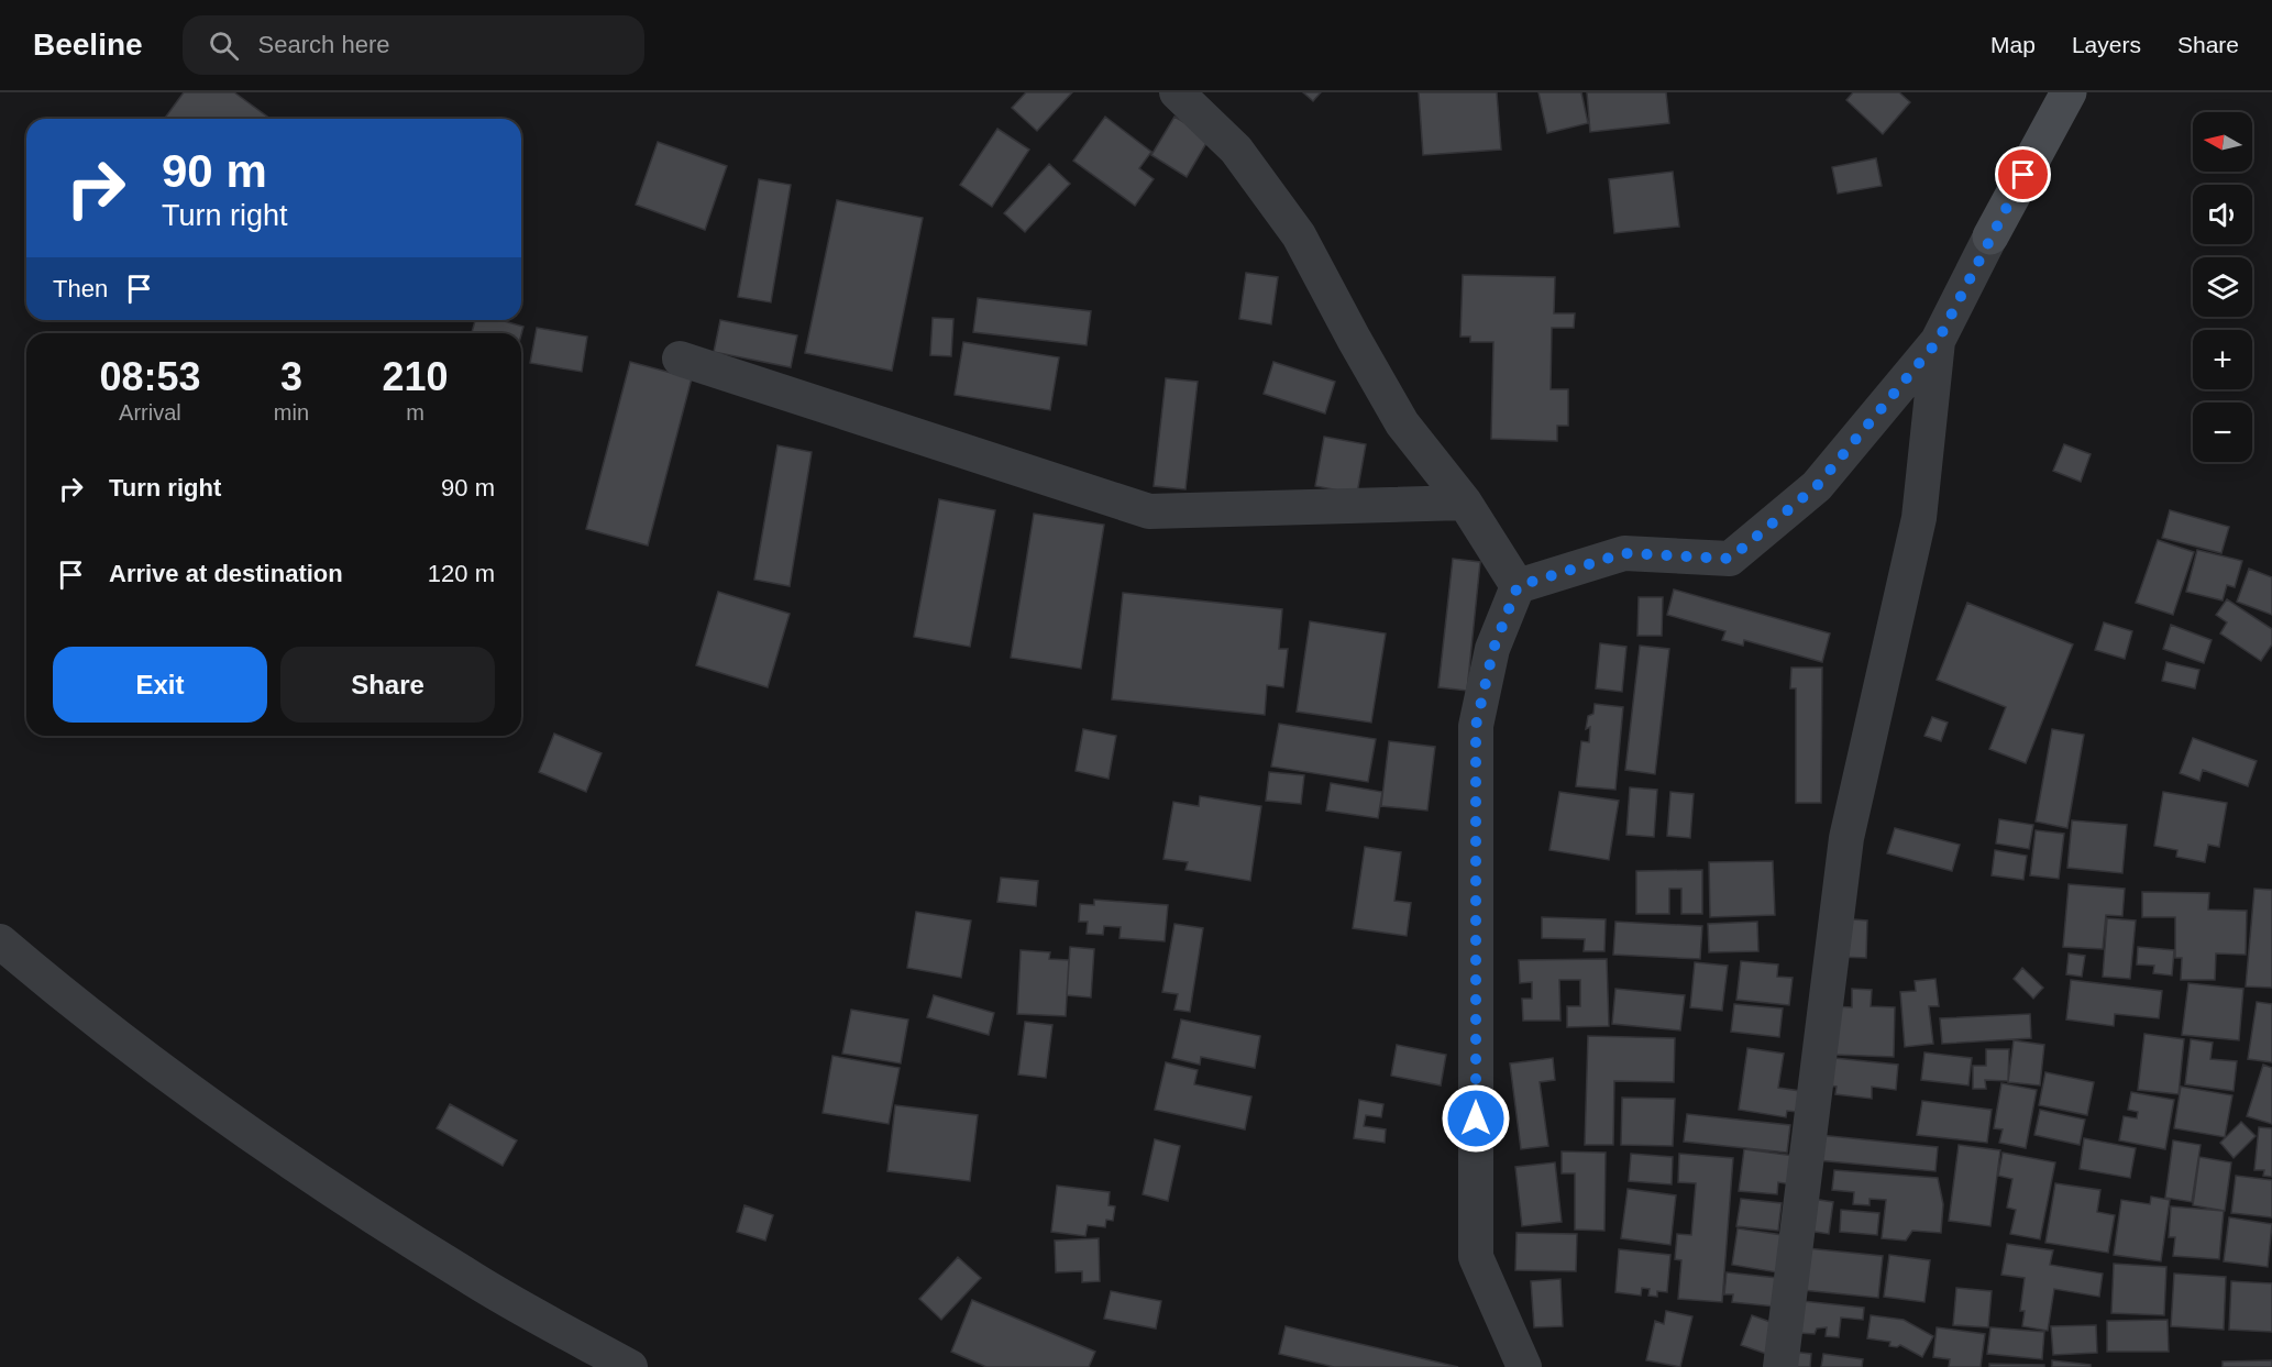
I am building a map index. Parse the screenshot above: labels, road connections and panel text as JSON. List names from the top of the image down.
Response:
{
  "north": "left",
  "page": {
    "header": "Beeline",
    "search": "Search here",
    "nav": ["Map", "Layers", "Share"],
    "map_buttons": ["+", "−"],
    "turn": ["90 m", "Turn right"],
    "then": "Then",
    "eta": [
      "08:53",
      "Arrival",
      "3",
      "min",
      "210",
      "m"
    ],
    "list": [
      {
        "name": "Turn right",
        "value": "90 m"
      },
      {
        "name": "Arrive at destination",
        "value": "120 m"
      }
    ],
    "buttons": ["Exit", "Share"]
  }
}
